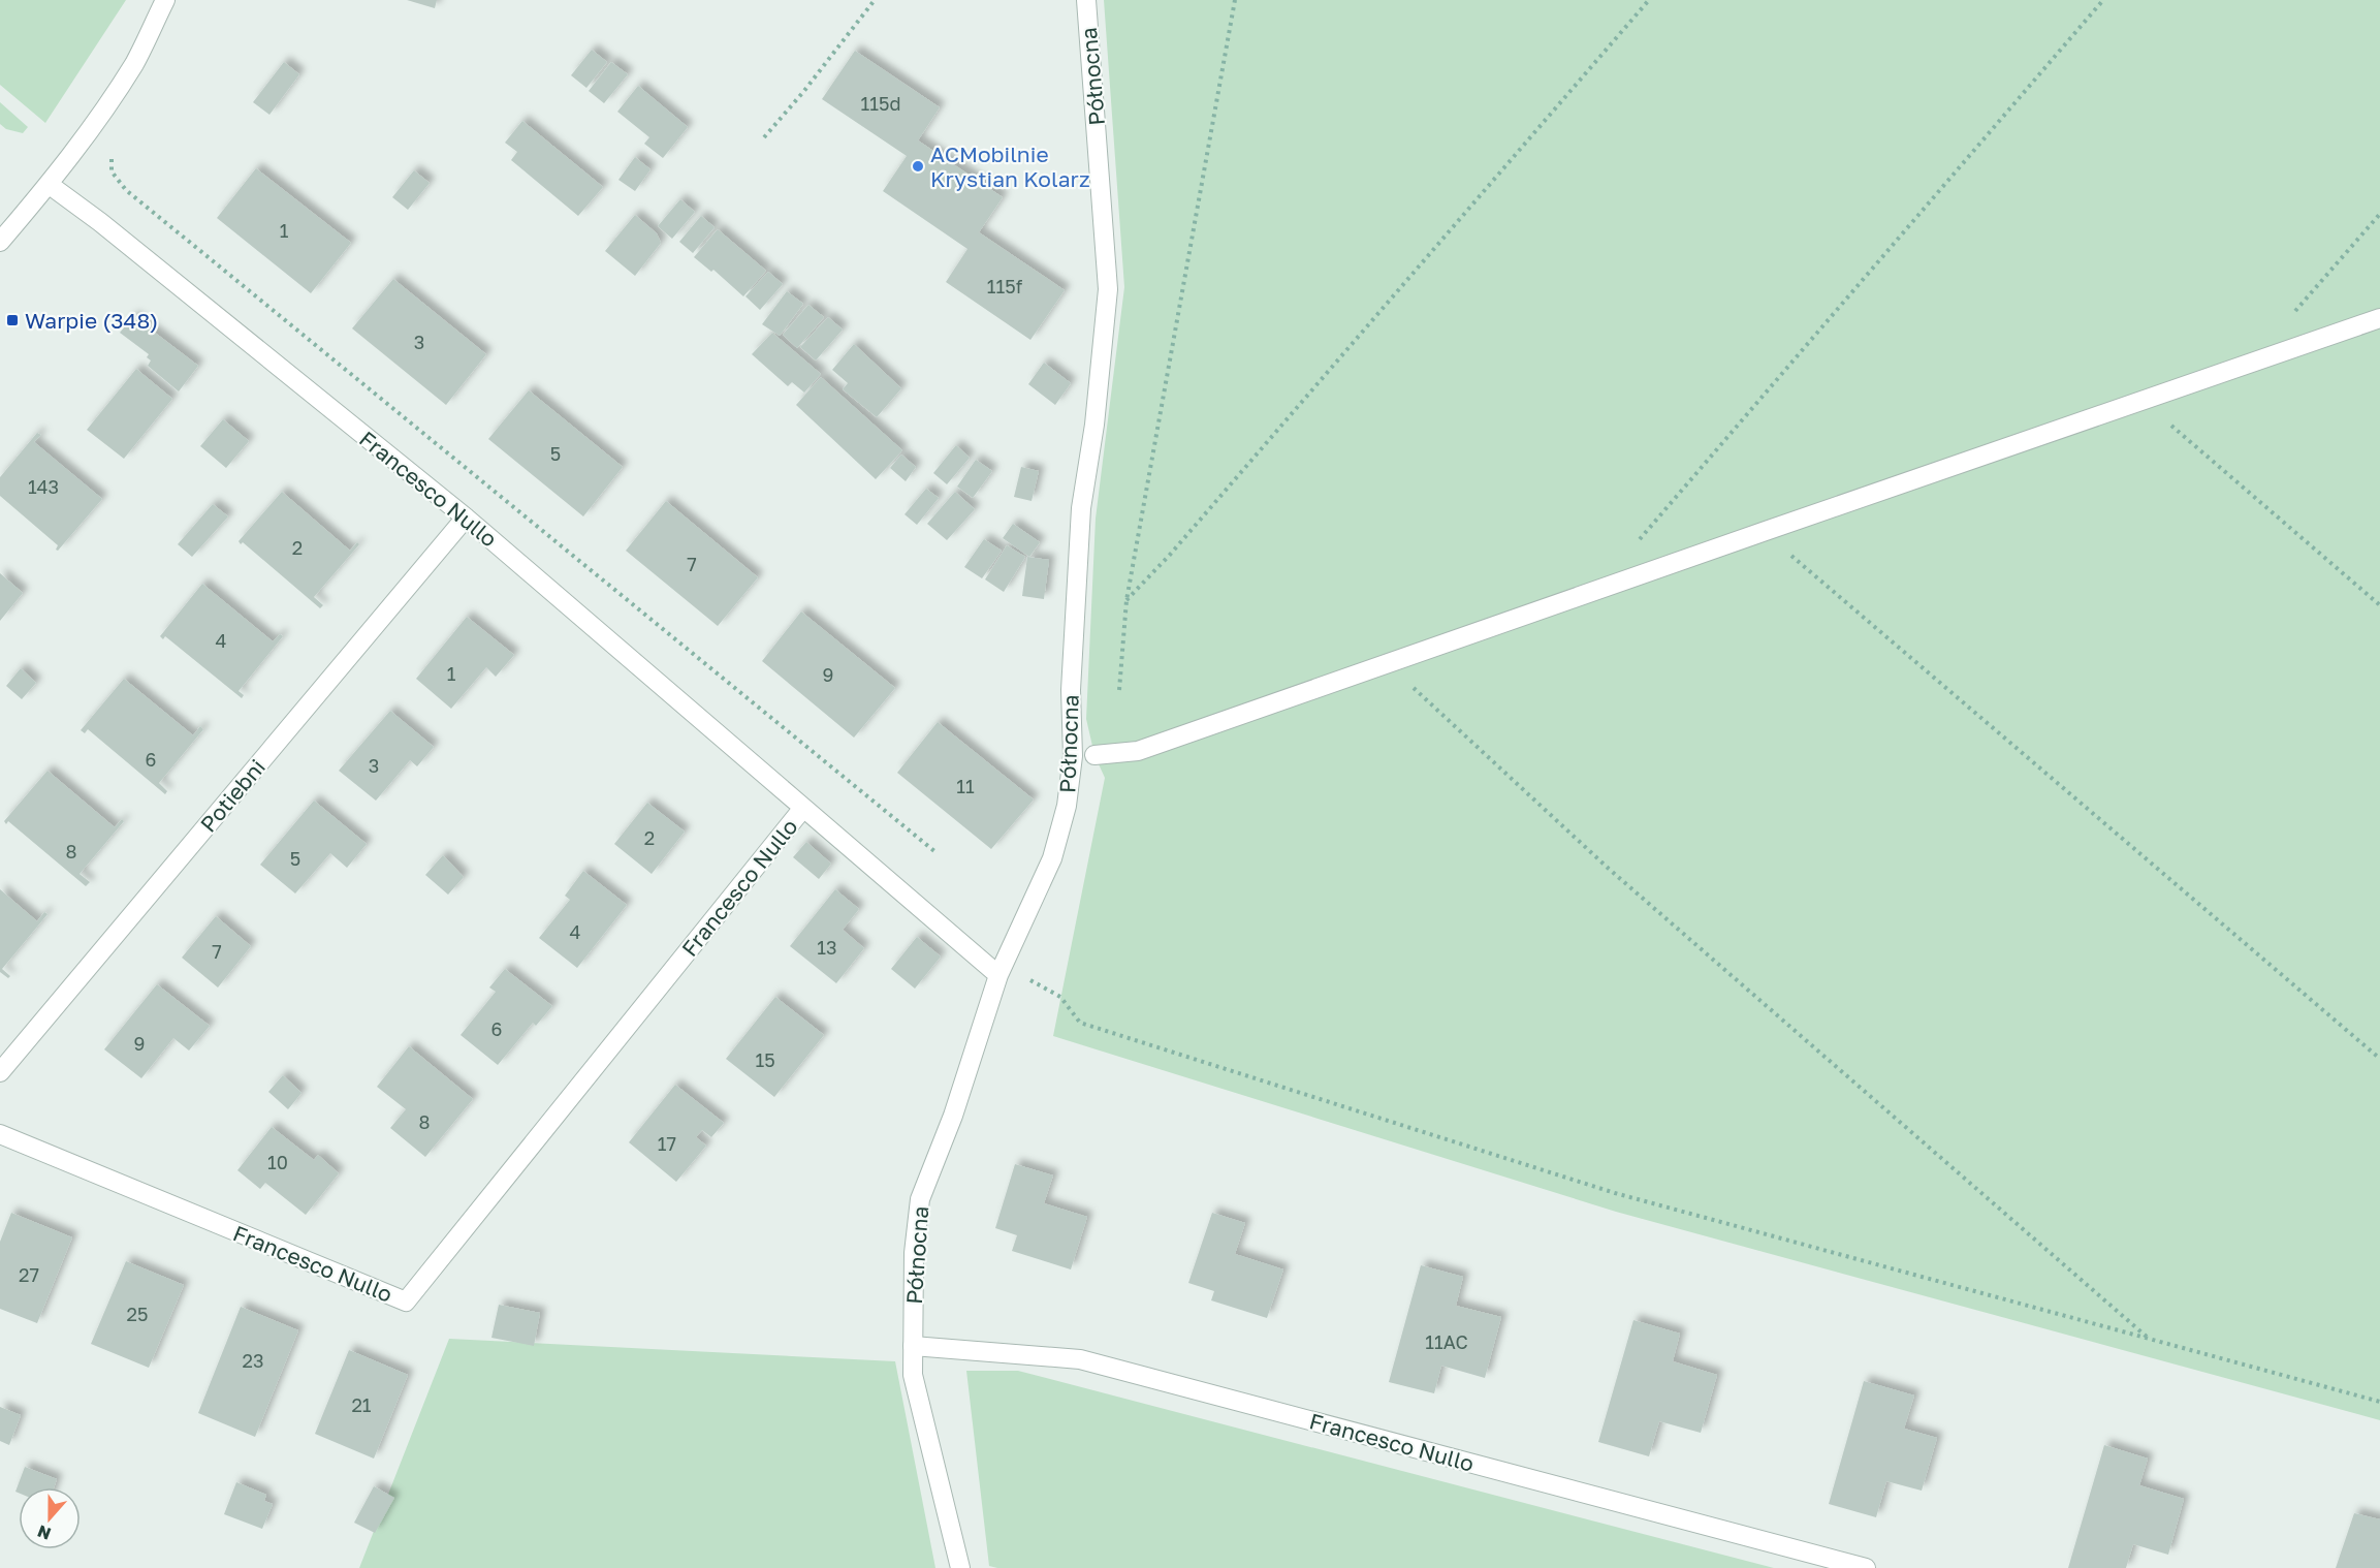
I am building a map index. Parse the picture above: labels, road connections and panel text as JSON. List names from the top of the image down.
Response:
{
  "streets": {
    "street": ["Północna", "Francesco Nullo", "Potiebni"]
  },
  "crossings": [
    ["Północna", "Francesco Nullo"],
    ["Francesco Nullo", "Potiebni"]
  ],
  "places": {
    "other": ["ACMobilnie Krystian Kolarz"],
    "transit": ["Warpie (348)"]
  },
  "house_numbers": [
    "115d",
    "1",
    "115f",
    "3",
    "5",
    "143",
    "2",
    "7",
    "4",
    "1",
    "9",
    "6",
    "3",
    "11",
    "2",
    "8",
    "5",
    "4",
    "13",
    "7",
    "6",
    "9",
    "15",
    "8",
    "17",
    "10",
    "27",
    "25",
    "11AC",
    "23",
    "21"
  ],
  "north": "bottom"
}
